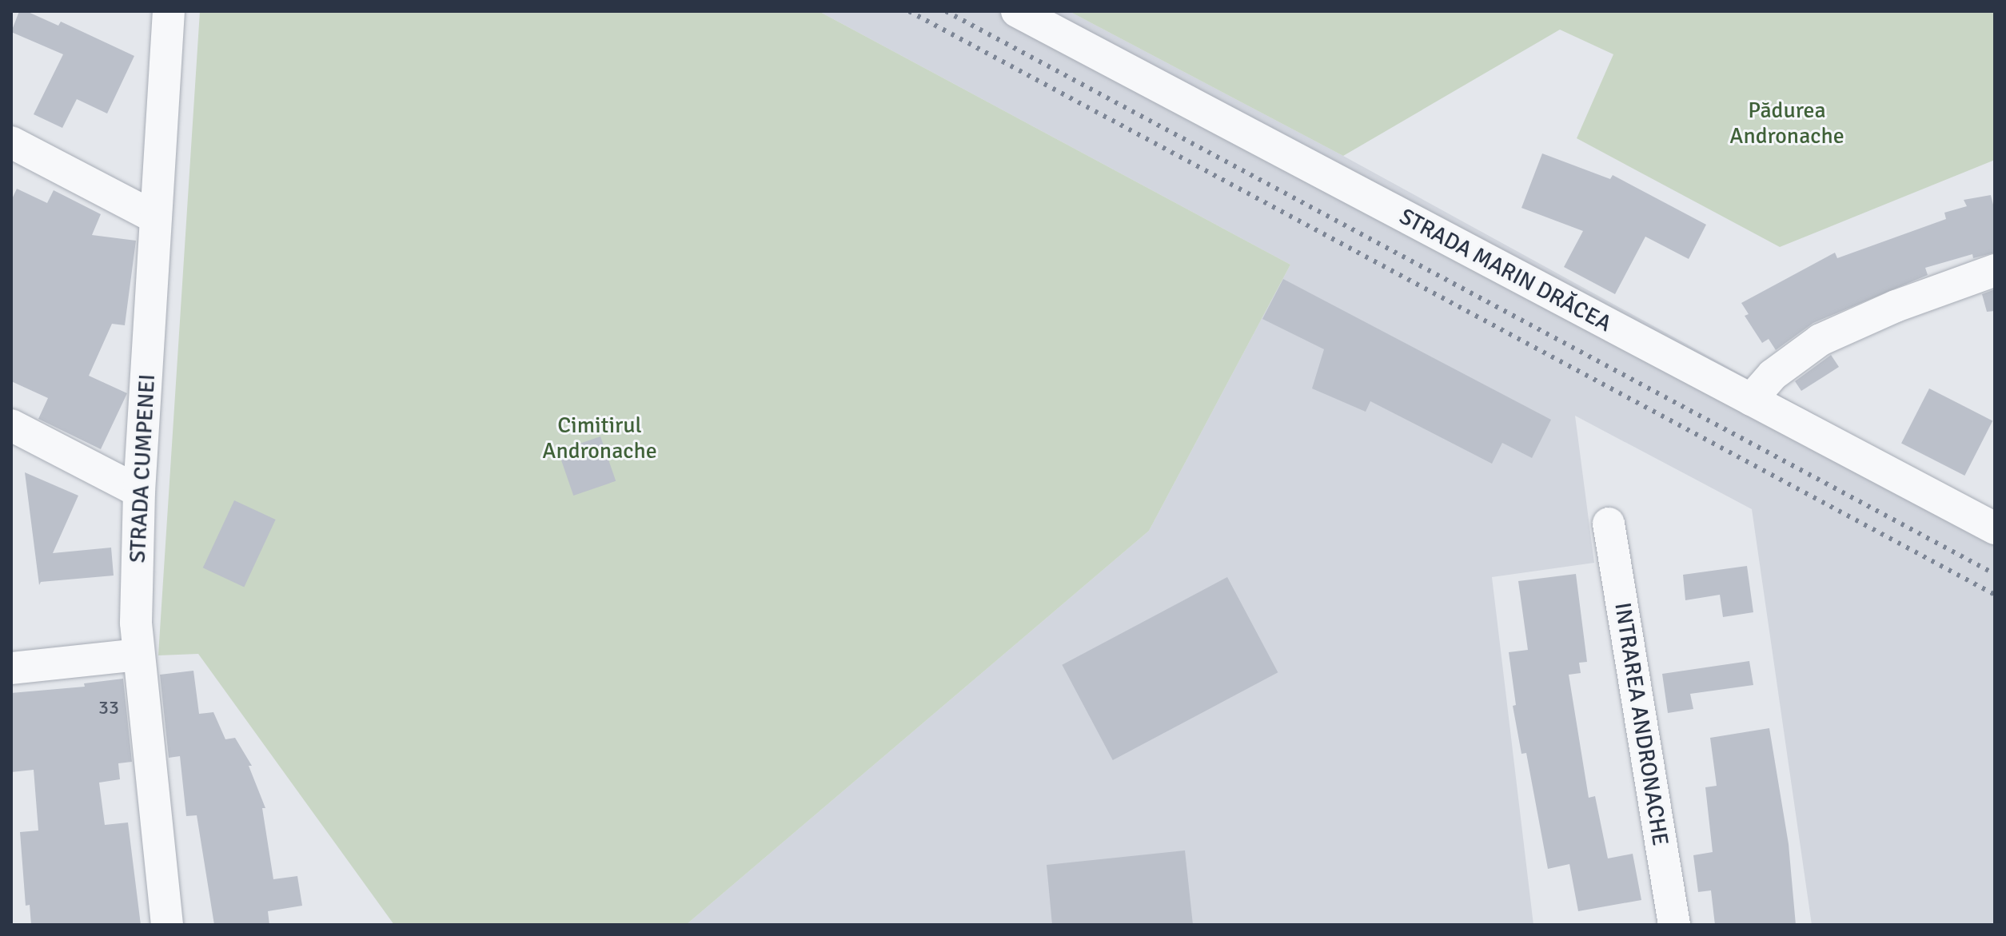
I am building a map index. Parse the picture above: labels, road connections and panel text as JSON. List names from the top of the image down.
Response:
{
  "streets": {
    "street": ["STRADA MARIN DRĂCEA", "STRADA CUMPENEI", "INTRAREA ANDRONACHE"]
  },
  "parks": ["Pădurea Andronache", "Cimitirul Andronache"],
  "house_numbers": ["33"]
}
